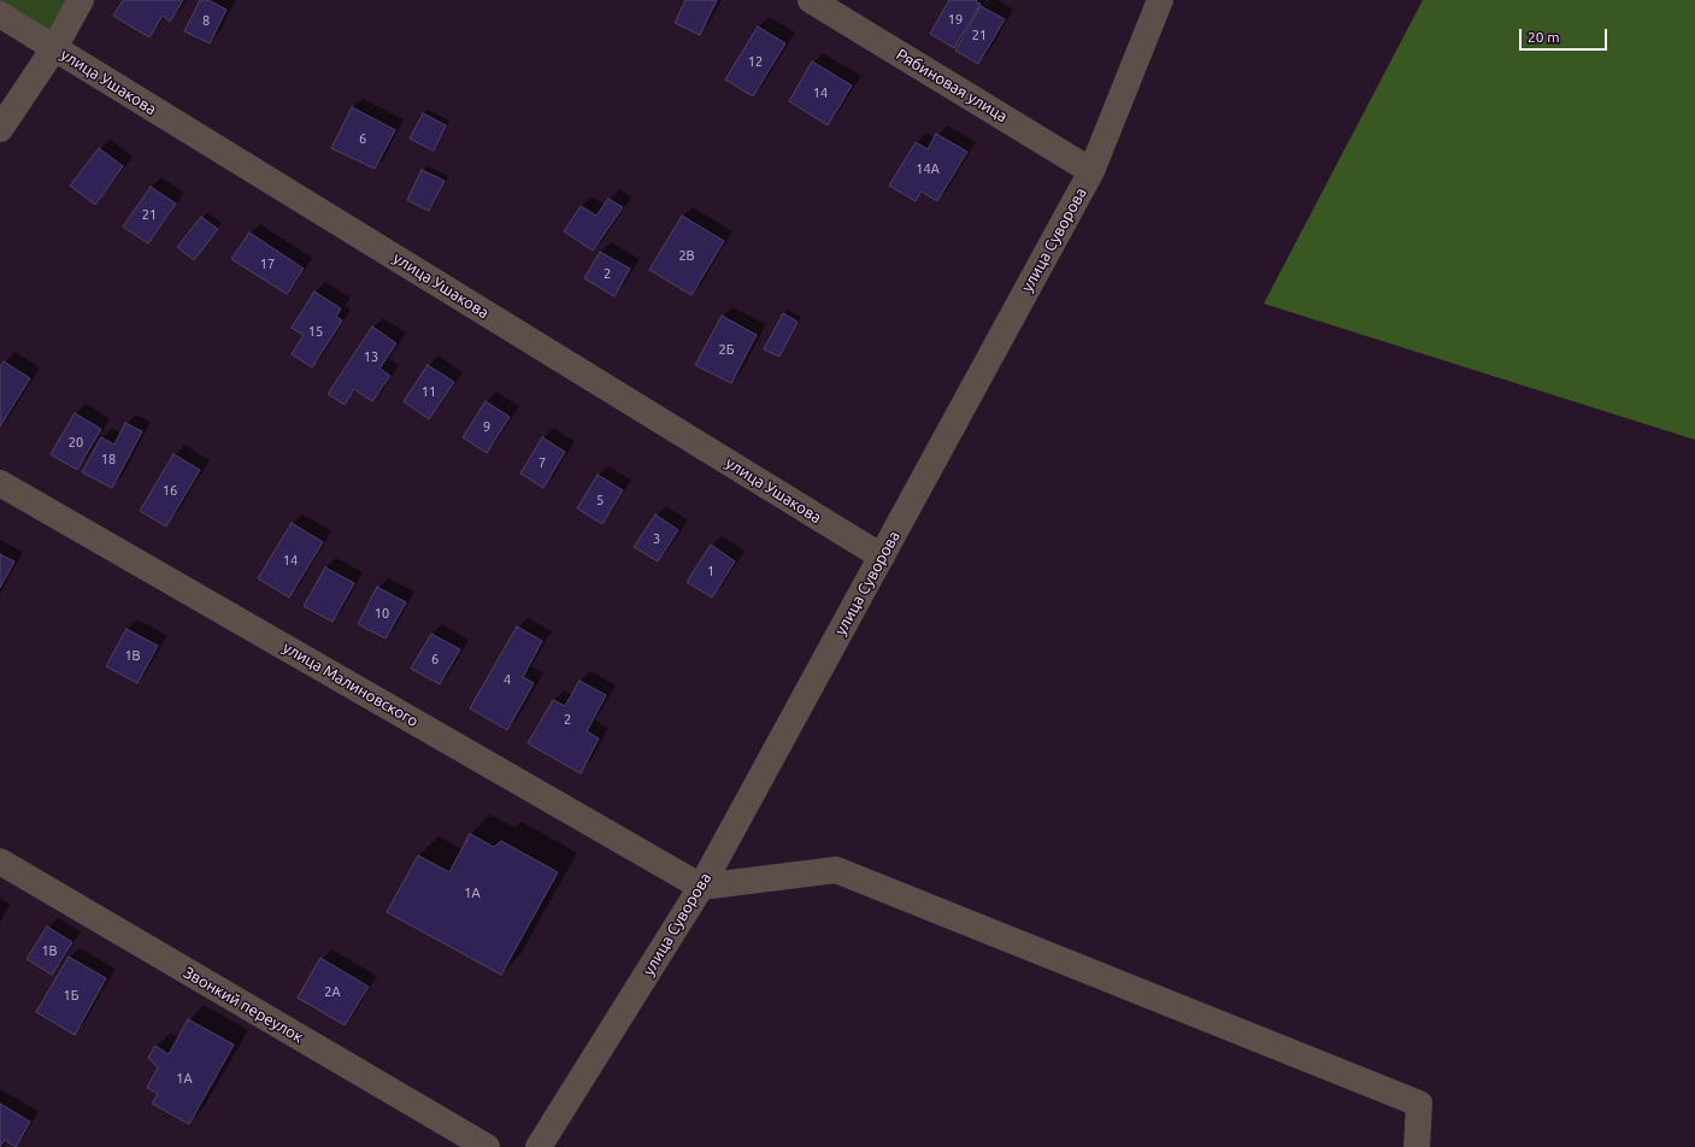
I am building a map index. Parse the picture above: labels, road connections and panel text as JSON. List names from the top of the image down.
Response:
{
  "streets": {
    "street": [
      "улица Ушакова",
      "Рябиновая улица",
      "улица Суворова",
      "улица Малиновского",
      "Звонкий переулок"
    ]
  },
  "crossings": [
    ["улица Ушакова", "улица Суворова"],
    ["Рябиновая улица", "улица Суворова"],
    ["улица Суворова", "улица Малиновского"]
  ],
  "house_numbers": [
    "19",
    "8",
    "21",
    "12",
    "14",
    "6",
    "14А",
    "21",
    "2В",
    "17",
    "2",
    "15",
    "2Б",
    "13",
    "11",
    "9",
    "20",
    "18",
    "7",
    "16",
    "5",
    "3",
    "14",
    "1",
    "10",
    "1В",
    "6",
    "4",
    "2",
    "1А",
    "1В",
    "2А",
    "1Б",
    "1А"
  ],
  "scale_bar": "20 m"
}
